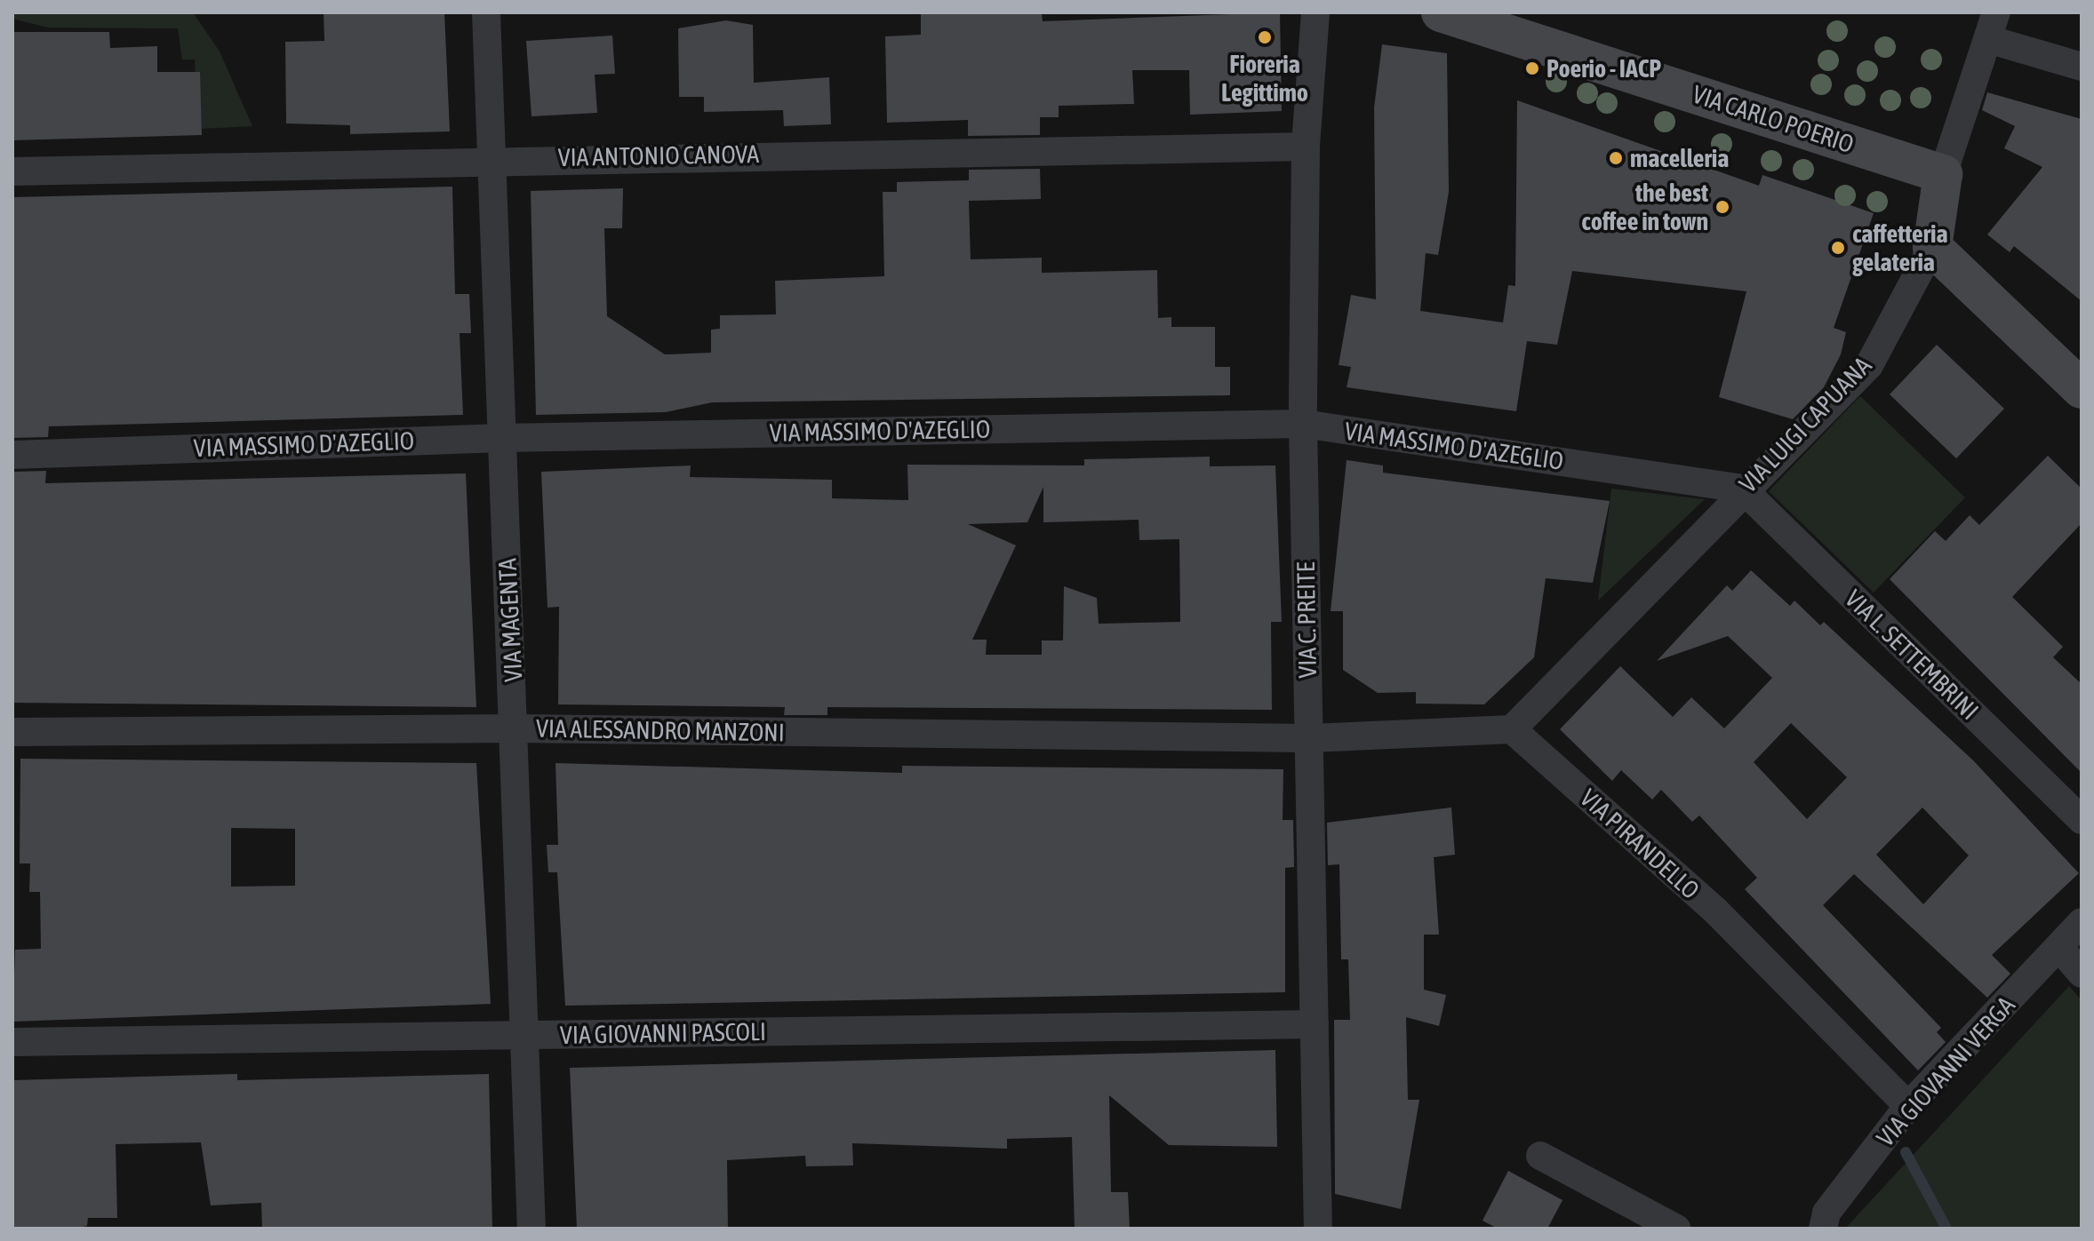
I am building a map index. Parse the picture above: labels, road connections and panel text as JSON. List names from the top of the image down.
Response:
{
  "streets": {
    "street": [
      "VIA CARLO POERIO",
      "VIA ANTONIO CANOVA",
      "VIA LUIGI CAPUANA",
      "VIA MASSIMO D'AZEGLIO",
      "VIA MAGENTA",
      "VIA C. PREITE",
      "VIA L. SETTEMBRINI",
      "VIA ALESSANDRO MANZONI",
      "VIA PIRANDELLO",
      "VIA GIOVANNI PASCOLI",
      "VIA GIOVANNI VERGA"
    ]
  },
  "crossings": [
    ["VIA CARLO POERIO", "VIA LUIGI CAPUANA"],
    ["VIA ANTONIO CANOVA", "VIA MAGENTA"],
    ["VIA ANTONIO CANOVA", "VIA C. PREITE"],
    ["VIA LUIGI CAPUANA", "VIA MASSIMO D'AZEGLIO"],
    ["VIA LUIGI CAPUANA", "VIA L. SETTEMBRINI"],
    ["VIA LUIGI CAPUANA", "VIA PIRANDELLO"],
    ["VIA MASSIMO D'AZEGLIO", "VIA MAGENTA"],
    ["VIA MASSIMO D'AZEGLIO", "VIA C. PREITE"],
    ["VIA MASSIMO D'AZEGLIO", "VIA L. SETTEMBRINI"],
    ["VIA MAGENTA", "VIA ALESSANDRO MANZONI"],
    ["VIA MAGENTA", "VIA GIOVANNI PASCOLI"],
    ["VIA C. PREITE", "VIA ALESSANDRO MANZONI"],
    ["VIA C. PREITE", "VIA GIOVANNI PASCOLI"],
    ["VIA PIRANDELLO", "VIA GIOVANNI VERGA"]
  ],
  "places": [
    "Fioreria Legittimo",
    "Poerio - IACP",
    "macelleria",
    "the best coffee in town",
    "caffetteria gelateria"
  ]
}
